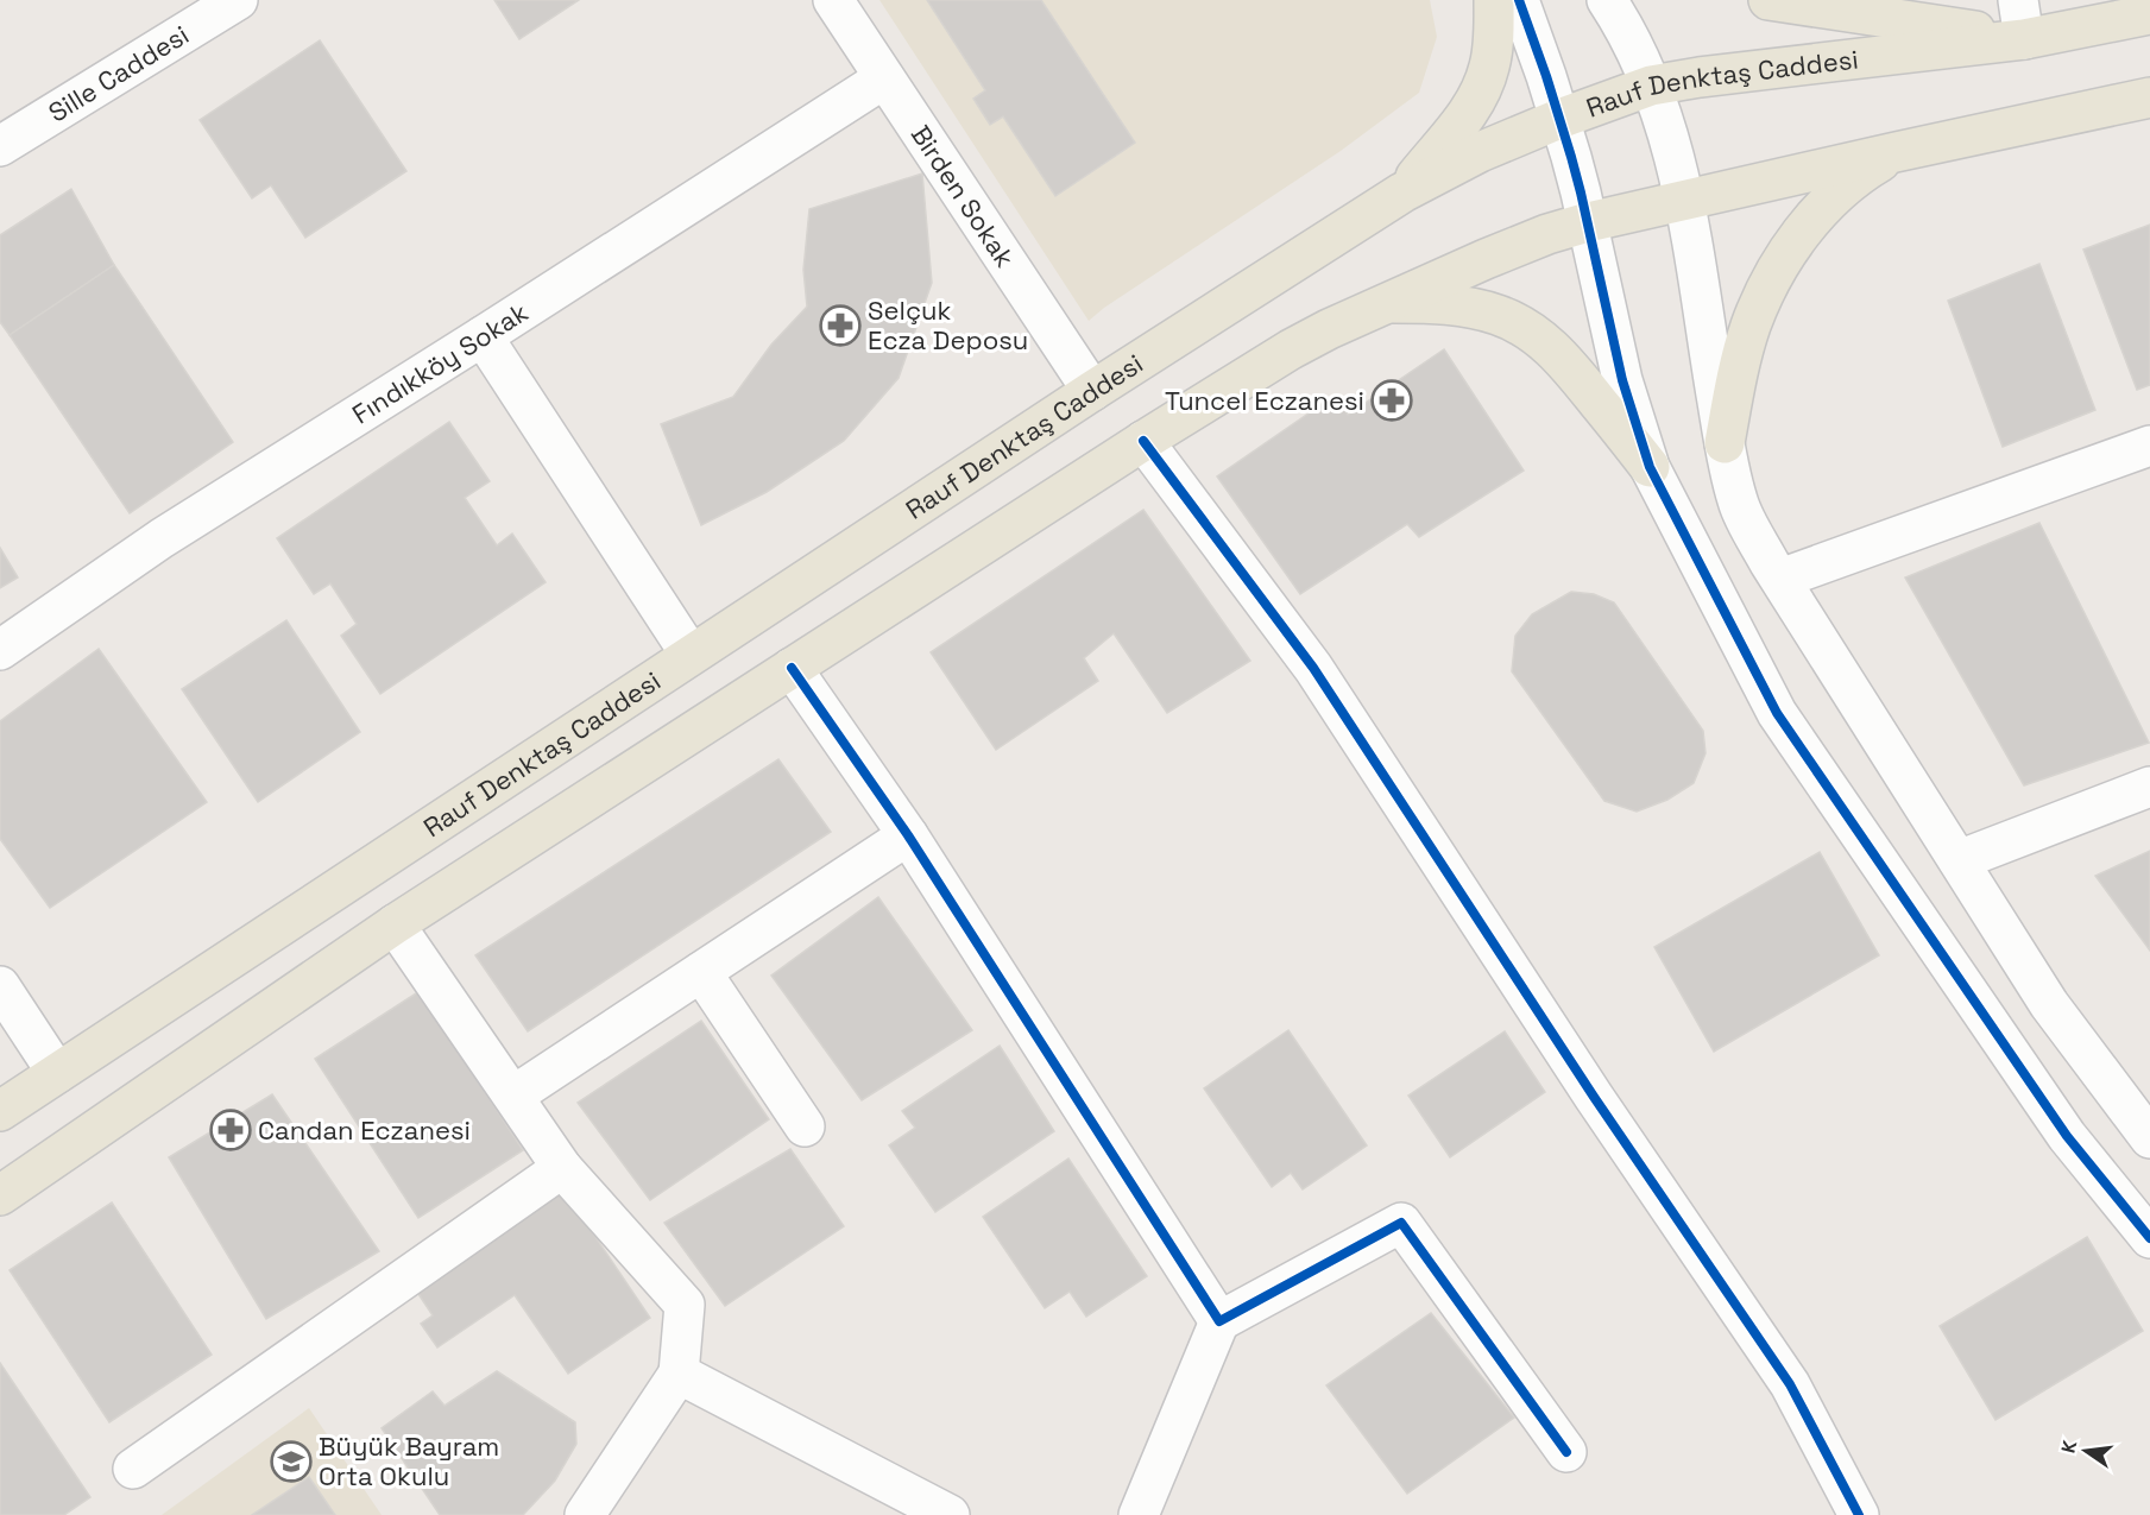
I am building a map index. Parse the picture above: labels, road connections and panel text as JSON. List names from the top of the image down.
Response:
{
  "streets": {
    "main road": ["Rauf Denktaş Caddesi"],
    "street": ["Sille Caddesi", "Birden Sokak", "Fındıkköy Sokak"]
  },
  "crossings": [
    ["Rauf Denktaş Caddesi", "Birden Sokak"],
    ["Birden Sokak", "Fındıkköy Sokak"]
  ],
  "places": {
    "pharmacy": ["Selçuk Ecza Deposu", "Tuncel Eczanesi", "Candan Eczanesi"],
    "school or university": ["Büyük Bayram Orta Okulu"]
  },
  "north": "left"
}
